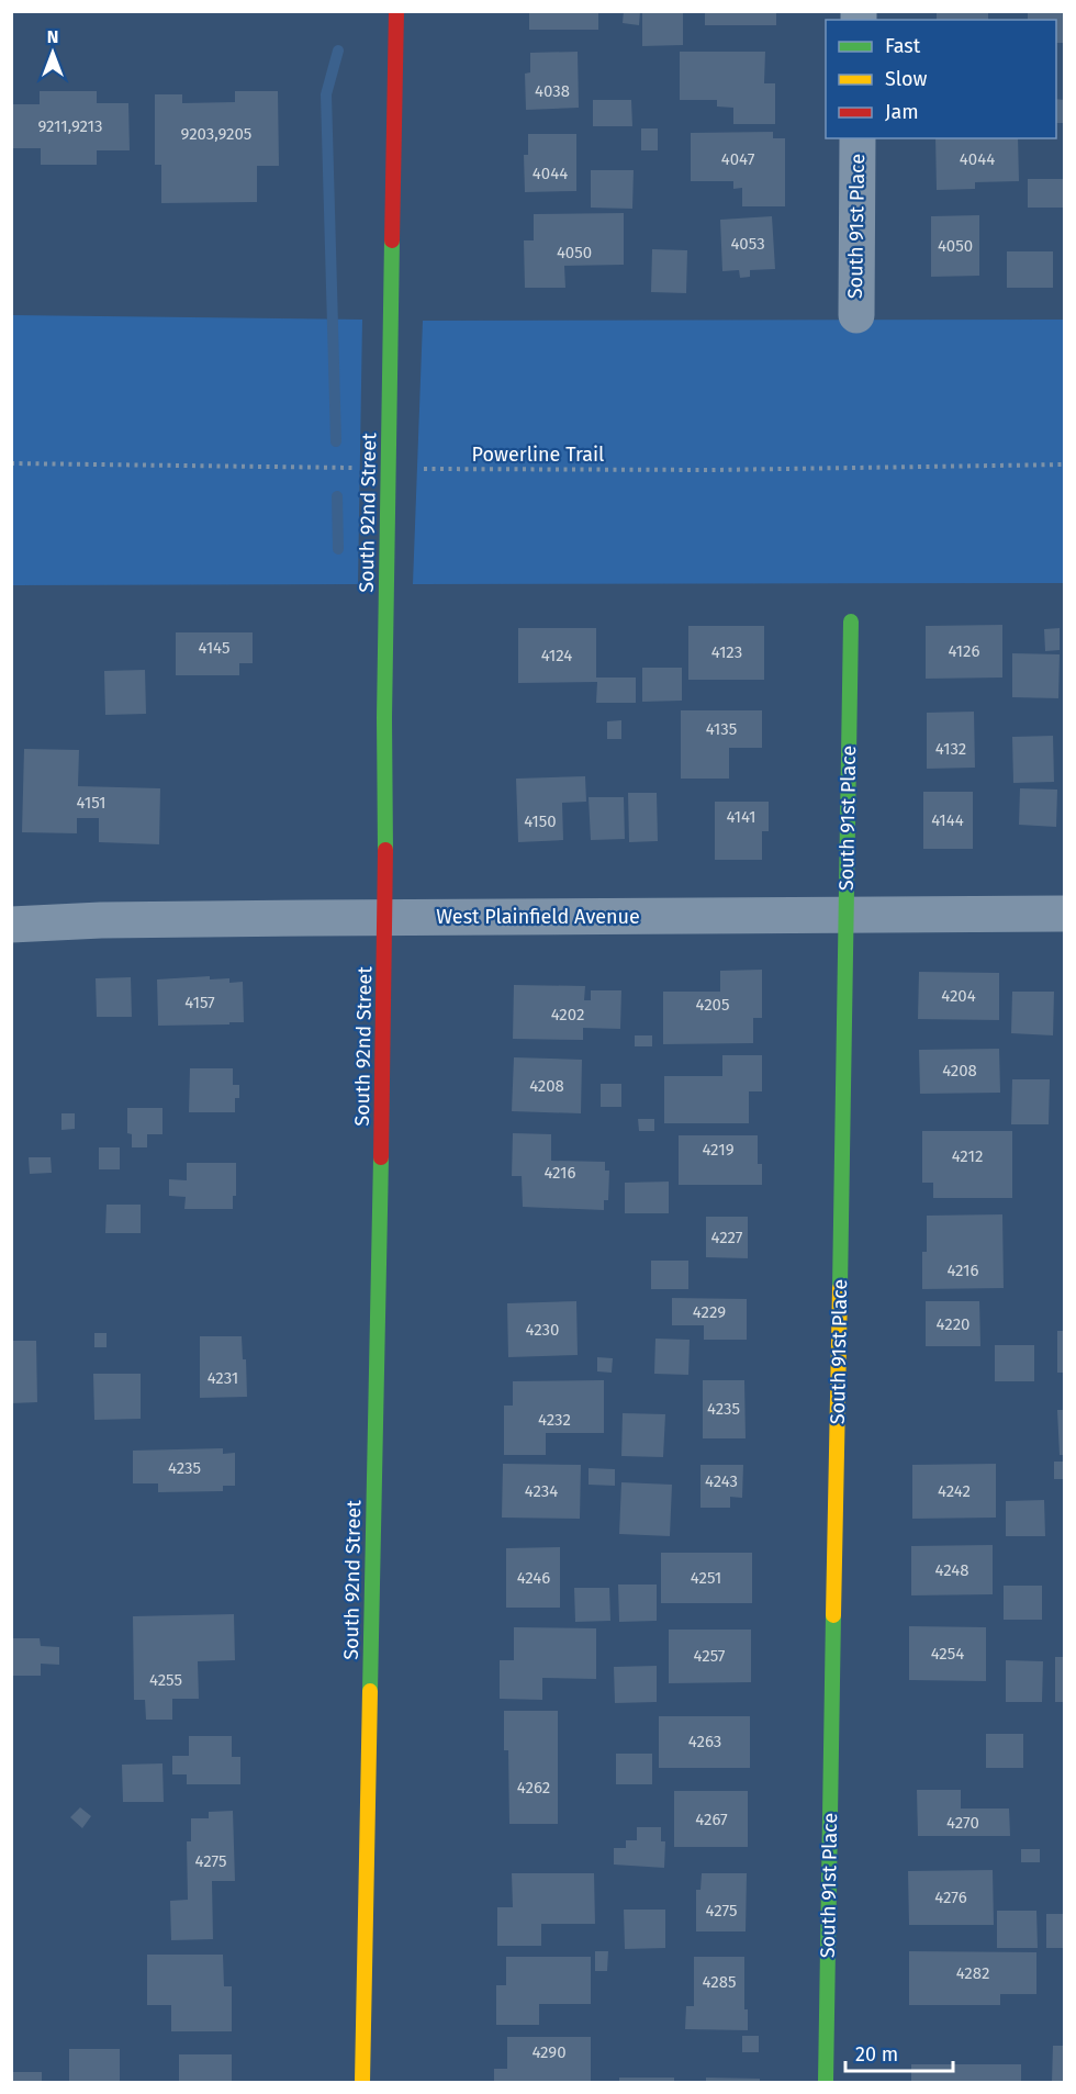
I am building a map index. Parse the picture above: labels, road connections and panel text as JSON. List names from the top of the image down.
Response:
{
  "streets": {
    "main road": ["South 91st Place", "South 92nd Street"],
    "street": ["West Plainfield Avenue"],
    "path": ["Powerline Trail"]
  },
  "crossings": [
    ["South 91st Place", "West Plainfield Avenue"],
    ["Powerline Trail", "South 92nd Street"],
    ["South 92nd Street", "West Plainfield Avenue"]
  ],
  "house_numbers": [
    "4038",
    "9211,9213",
    "9203,9205",
    "4047",
    "4044",
    "4044",
    "4053",
    "4050",
    "4050",
    "4145",
    "4126",
    "4123",
    "4124",
    "4135",
    "4132",
    "4151",
    "4141",
    "4144",
    "4150",
    "4204",
    "4157",
    "4205",
    "4202",
    "4208",
    "4208",
    "4219",
    "4212",
    "4216",
    "4227",
    "4216",
    "4229",
    "4220",
    "4230",
    "4231",
    "4235",
    "4232",
    "4235",
    "4243",
    "4234",
    "4242",
    "4248",
    "4246",
    "4251",
    "4254",
    "4257",
    "4255",
    "4263",
    "4262",
    "4267",
    "4270",
    "4275",
    "4276",
    "4275",
    "4282",
    "4285",
    "4290"
  ],
  "legend": ["Fast", "Slow", "Jam"],
  "scale_bar": "20 m",
  "north": "top"
}
